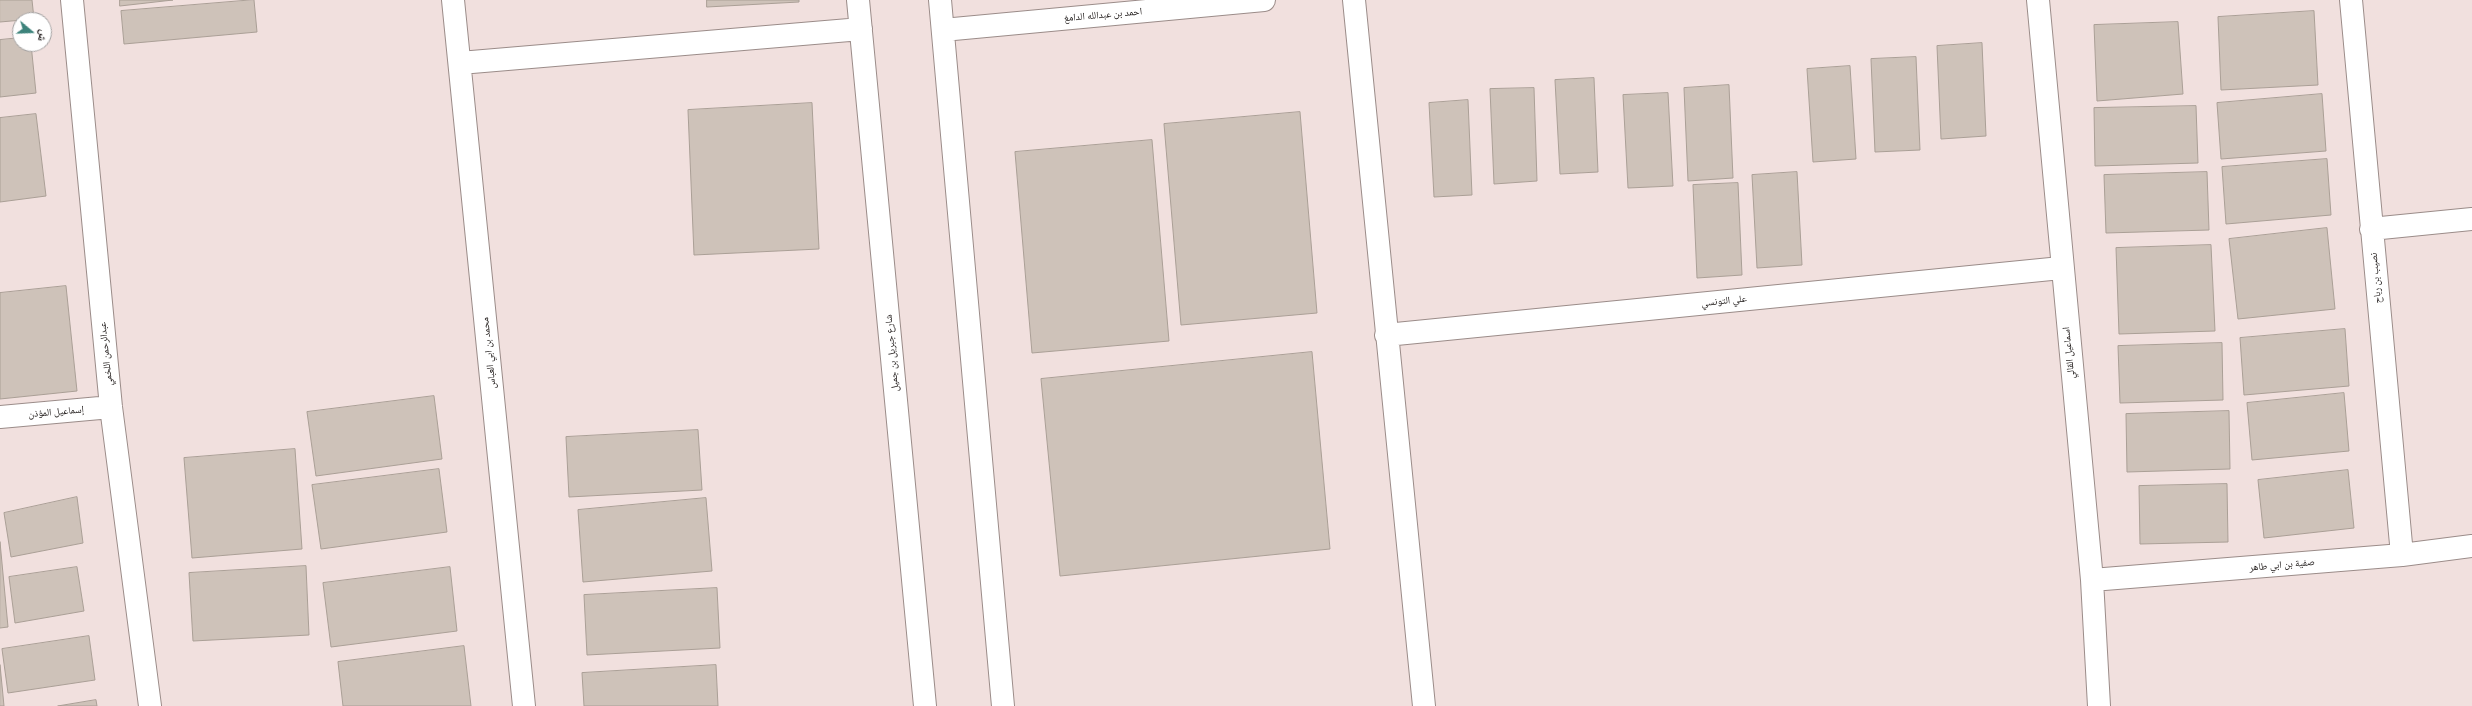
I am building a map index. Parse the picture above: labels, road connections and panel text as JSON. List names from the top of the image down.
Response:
{
  "streets": {
    "street": [
      "احمد بن عبدالله الدامغ",
      "نصيب بن رباح",
      "علي التونسي",
      "محمد بن ابي العباس",
      "شارع جبريل بن جميل",
      "اسماعيل القالي",
      "عبدالرحمن اللخمي",
      "إسماعيل المؤذن",
      "صفية بن ابي طاهر"
    ]
  },
  "crossings": [
    ["نصيب بن رباح", "صفية بن ابي طاهر"],
    ["علي التونسي", "اسماعيل القالي"],
    ["اسماعيل القالي", "صفية بن ابي طاهر"],
    ["عبدالرحمن اللخمي", "إسماعيل المؤذن"]
  ],
  "north": "right"
}
